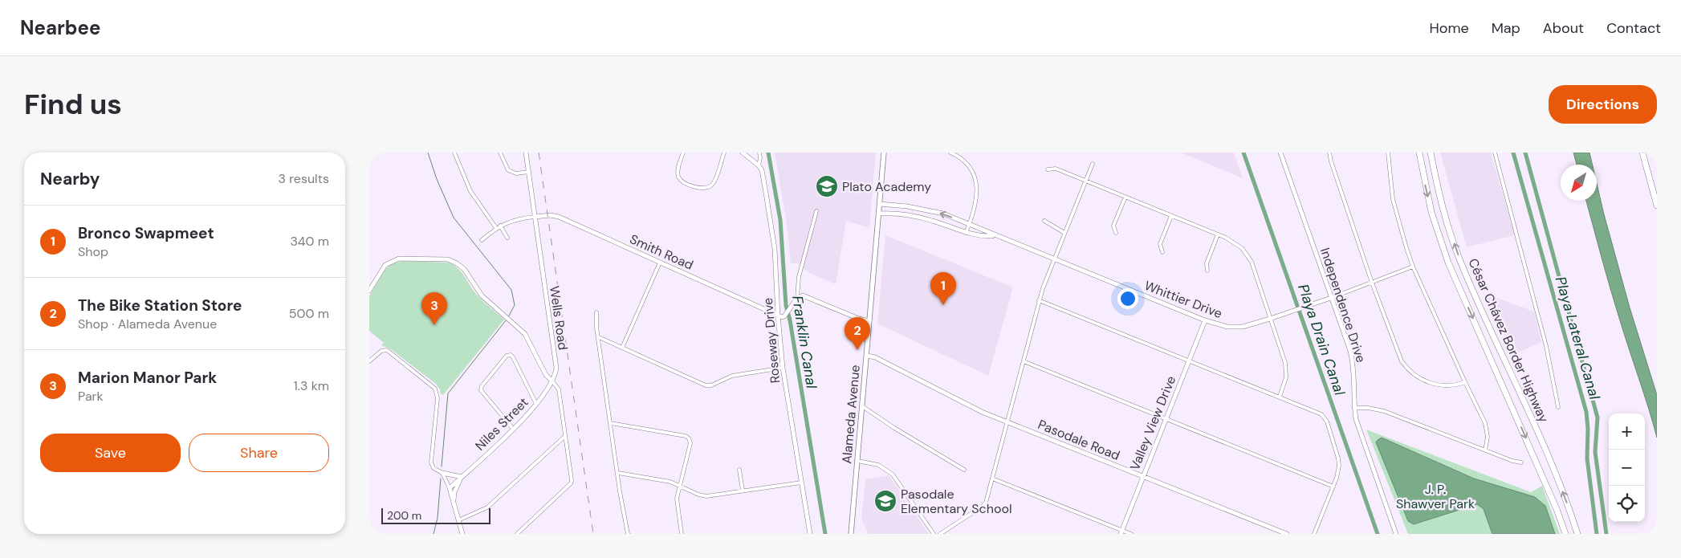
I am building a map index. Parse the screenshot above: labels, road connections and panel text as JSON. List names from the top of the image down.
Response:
{
  "streets": {
    "highway": ["César Chávez Border Highway"],
    "main road": ["Alameda Avenue"],
    "street": [
      "Smith Road",
      "Whittier Drive",
      "Independence Drive",
      "Wells Road",
      "Roseway Drive",
      "Valley View Drive",
      "Niles Street",
      "Pasodale Road"
    ]
  },
  "crossings": [
    ["Smith Road", "Wells Road"],
    ["Smith Road", "Roseway Drive"],
    ["Whittier Drive", "Independence Drive"],
    ["Whittier Drive", "Alameda Avenue"],
    ["Whittier Drive", "Valley View Drive"],
    ["Wells Road", "Niles Street"],
    ["Alameda Avenue", "Pasodale Road"],
    ["Valley View Drive", "Pasodale Road"]
  ],
  "water": ["Playa Lateral Canal", "Playa Drain Canal", "Franklin Canal"],
  "parks": ["J. P. Shawver Park"],
  "places": {
    "school or university": ["Plato Academy", "Pasodale Elementary School"]
  },
  "scale_bar": "200 m",
  "north": "bottom left",
  "page": {
    "header": "Nearbee",
    "nav": [
      "Home",
      "Map",
      "About",
      "Contact"
    ],
    "buttons": [
      "Directions",
      ["Save", "Share"]
    ],
    "title": "Find us",
    "heading": ["Nearby", "3 results"],
    "list": [
      {
        "mark": "1",
        "name": "Bronco Swapmeet",
        "note": "Shop",
        "value": "340 m"
      },
      {
        "mark": "2",
        "name": "The Bike Station Store",
        "note": "Shop · Alameda Avenue",
        "value": "500 m"
      },
      {
        "mark": "3",
        "name": "Marion Manor Park",
        "note": "Park",
        "value": "1.3 km"
      }
    ],
    "pins": ["1", "3", "2"],
    "map_buttons": ["+", "−"],
    "scale": "200 m"
  }
}
